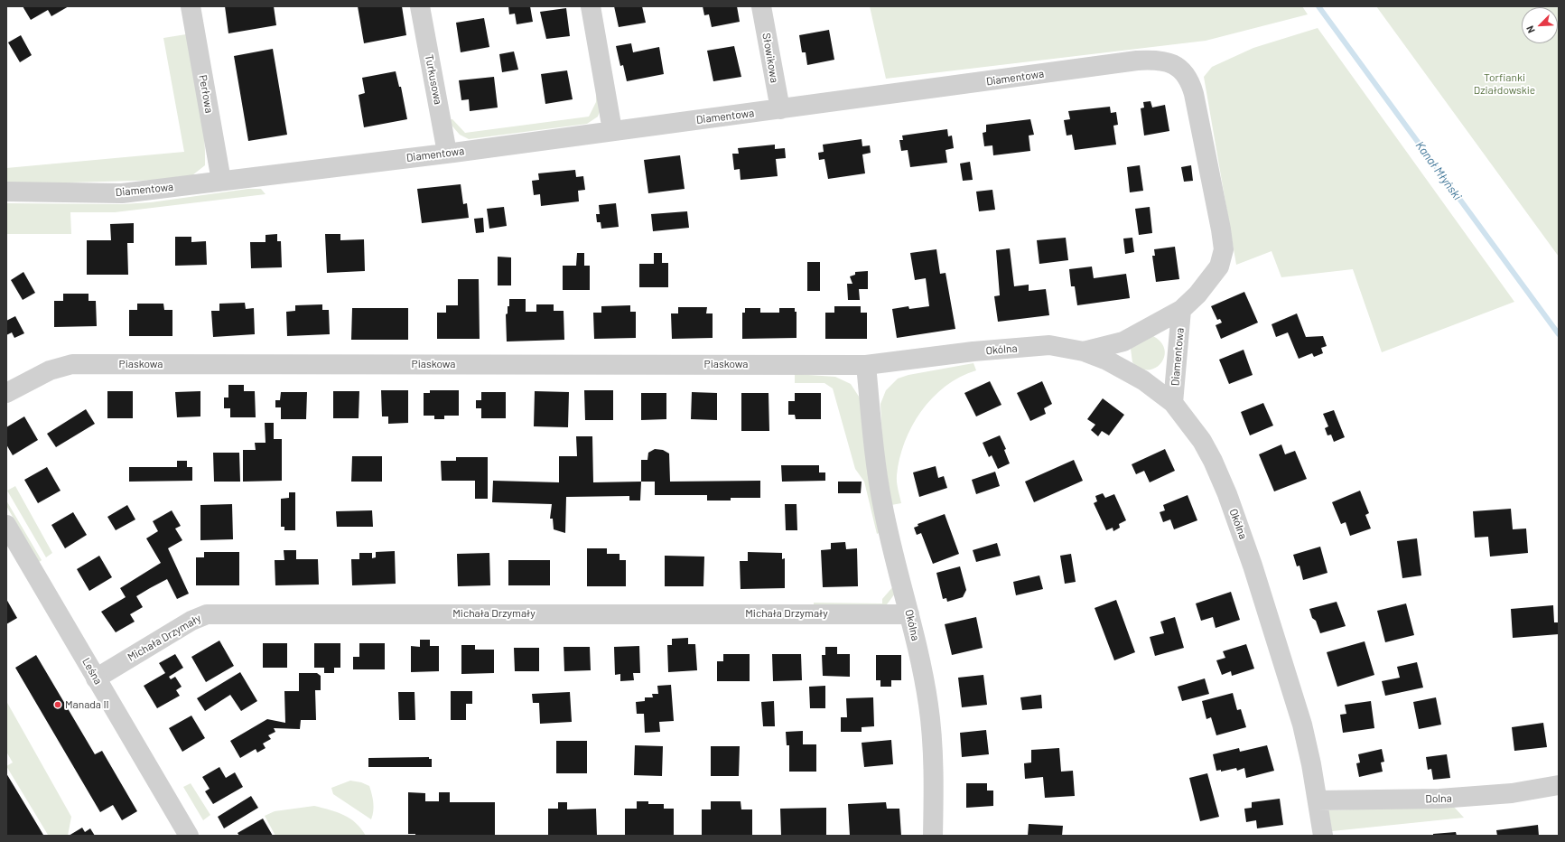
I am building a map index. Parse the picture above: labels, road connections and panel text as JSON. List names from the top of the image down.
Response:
{
  "streets": {
    "street": [
      "Słowikowa",
      "Diamentowa",
      "Turkusowa",
      "Perłowa",
      "Okólna",
      "Piaskowa",
      "Michała Drzymały",
      "Leśna",
      "Dolna"
    ]
  },
  "crossings": [
    ["Słowikowa", "Diamentowa"],
    ["Diamentowa", "Turkusowa"],
    ["Diamentowa", "Perłowa"],
    ["Diamentowa", "Okólna"],
    ["Okólna", "Piaskowa"],
    ["Okólna", "Michała Drzymały"],
    ["Okólna", "Dolna"],
    ["Michała Drzymały", "Leśna"]
  ],
  "water": ["Kanał Młyński"],
  "parks": ["Torfianki Działdowskie"],
  "places": ["Manada II"],
  "north": "bottom left"
}
